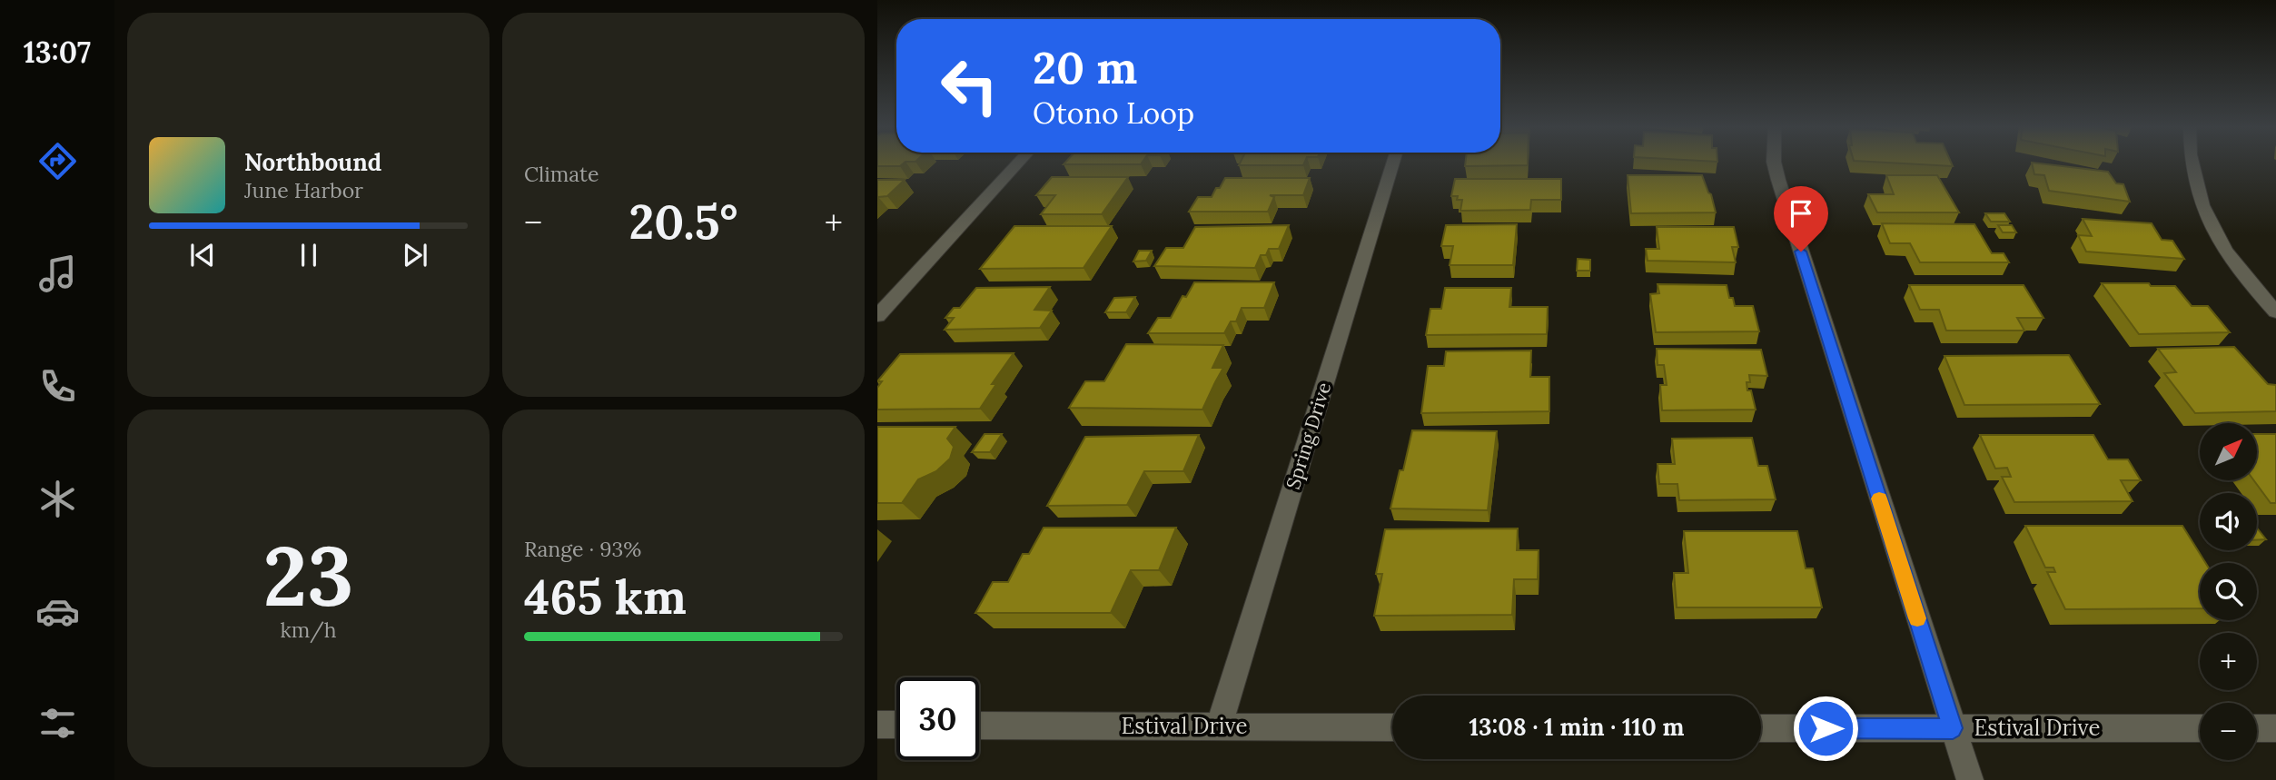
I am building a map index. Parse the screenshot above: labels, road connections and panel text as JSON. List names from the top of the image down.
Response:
{
  "streets": {
    "street": ["Spring Drive", "Estival Drive"]
  },
  "crossings": [
    ["Spring Drive", "Estival Drive"]
  ],
  "north": "top right",
  "page": {
    "tabs": "13:07",
    "tile": [
      "Climate",
      ["23", "km/h"],
      ["Range · 93%", "465 km"]
    ],
    "turn": ["20 m", "Otono Loop"],
    "song": ["Northbound", "June Harbor"],
    "heat": ["−", "20.5°", "+"],
    "map_buttons": ["+", "−"],
    "limit": "30",
    "trip": "13:08 · 1 min · 110 m"
  }
}
